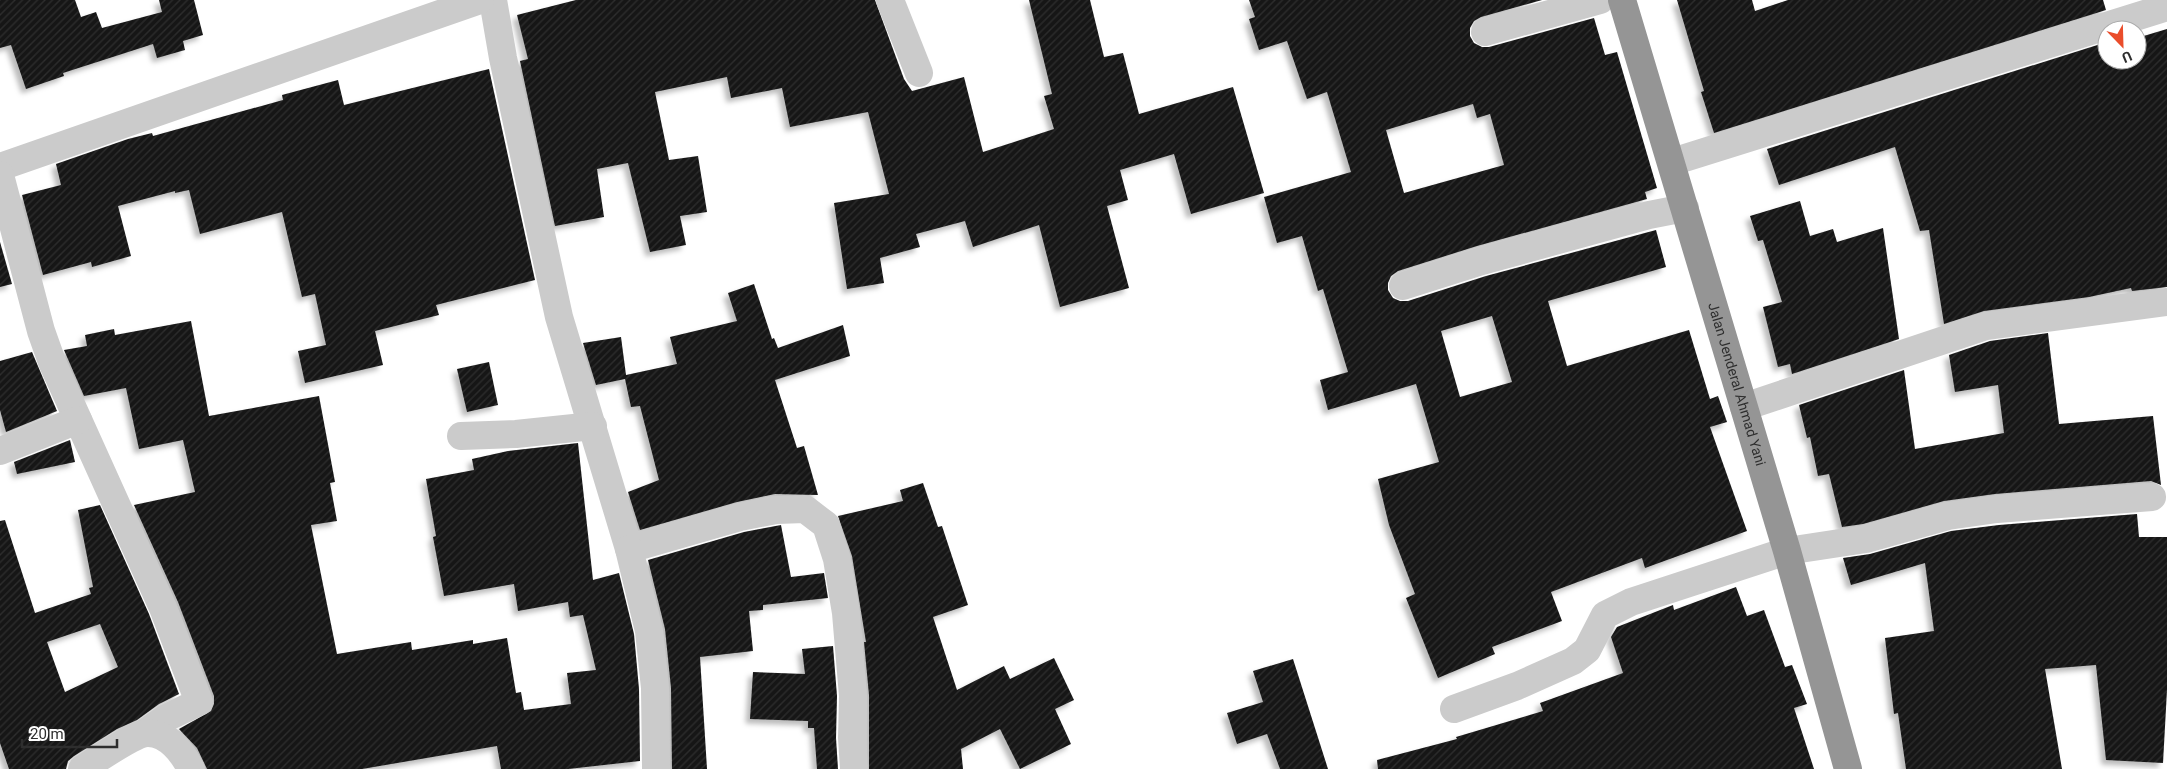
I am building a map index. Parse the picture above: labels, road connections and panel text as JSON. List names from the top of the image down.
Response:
{
  "streets": {
    "highway": ["Jalan Jenderal Ahmad Yani"]
  },
  "scale_bar": "20 m",
  "north": "bottom right"
}
